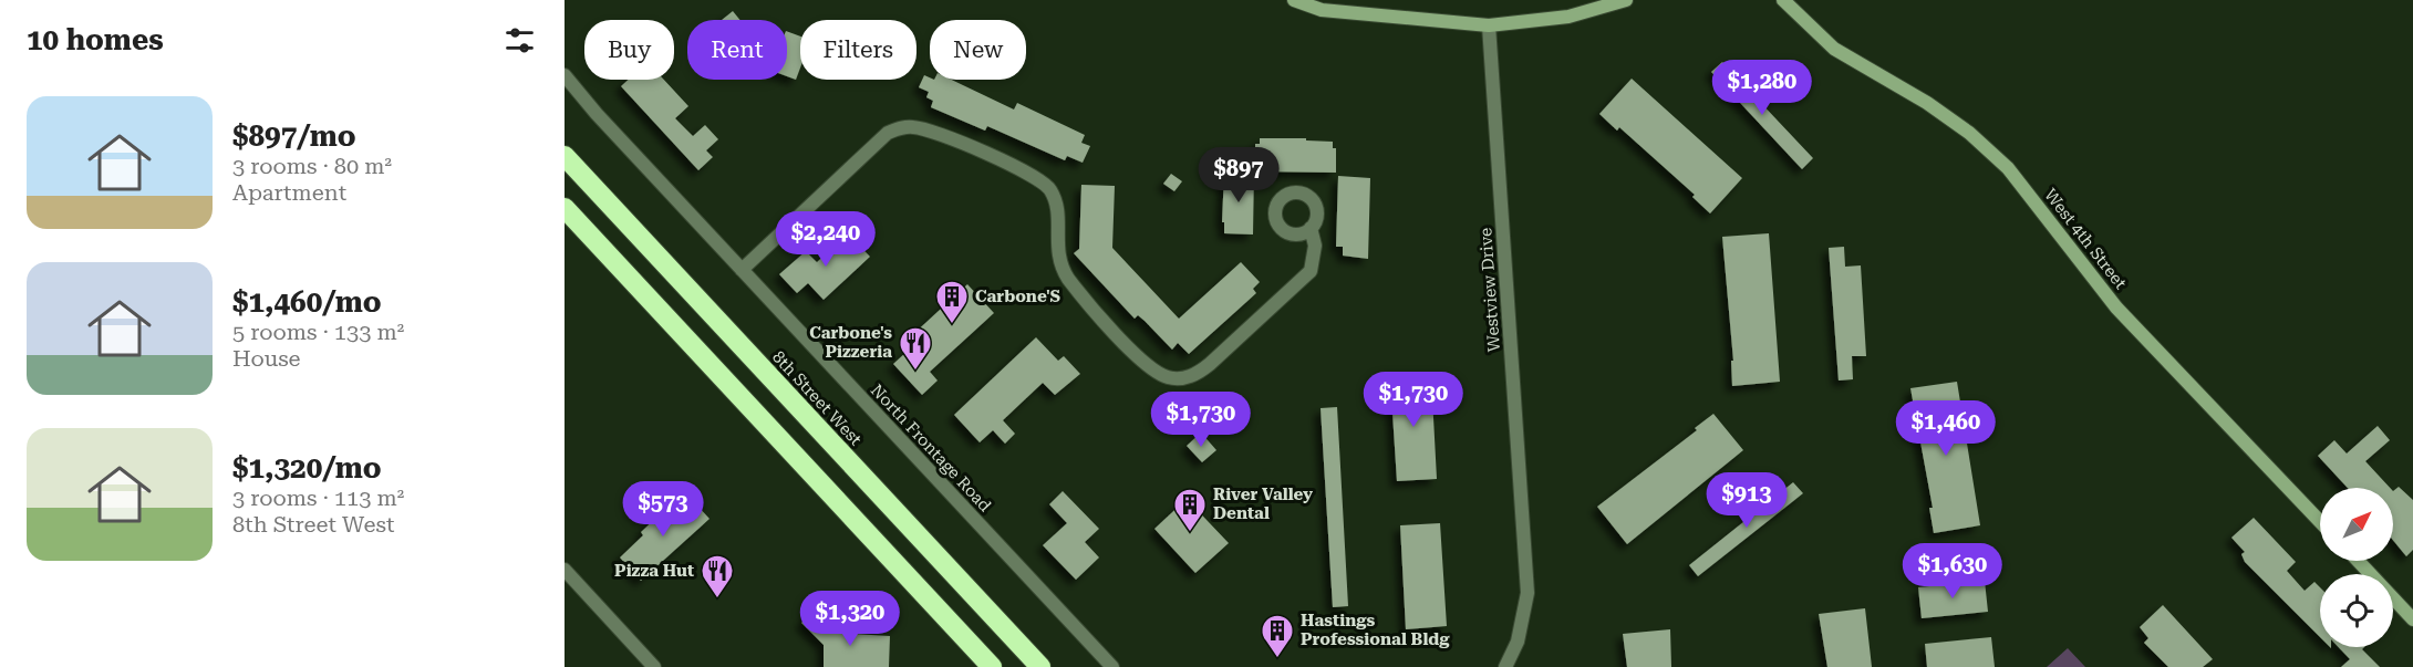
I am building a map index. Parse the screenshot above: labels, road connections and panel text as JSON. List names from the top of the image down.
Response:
{
  "streets": {
    "highway": ["8th Street West"],
    "street": ["West 4th Street", "Westview Drive", "North Frontage Road"]
  },
  "places": {
    "building": ["Carbone'S", "River Valley Dental", "Hastings Professional Bldg"],
    "restaurant": ["Carbone's Pizzeria", "Pizza Hut"]
  },
  "north": "top right",
  "page": {
    "heading": "10 homes",
    "chip": [
      "Buy",
      "Rent",
      "Filters",
      "New"
    ],
    "price": [
      "$1,280",
      "$897",
      "$2,240",
      "$1,730",
      "$1,730",
      "$1,460",
      "$913",
      "$573",
      "$1,630",
      "$1,320"
    ],
    "list": [
      {
        "name": "$897/mo",
        "note": "3 rooms · 80 m² · Apartment"
      },
      {
        "name": "$1,460/mo",
        "note": "5 rooms · 133 m² · House"
      },
      {
        "name": "$1,320/mo",
        "note": "3 rooms · 113 m² · 8th Street West"
      }
    ]
  }
}
